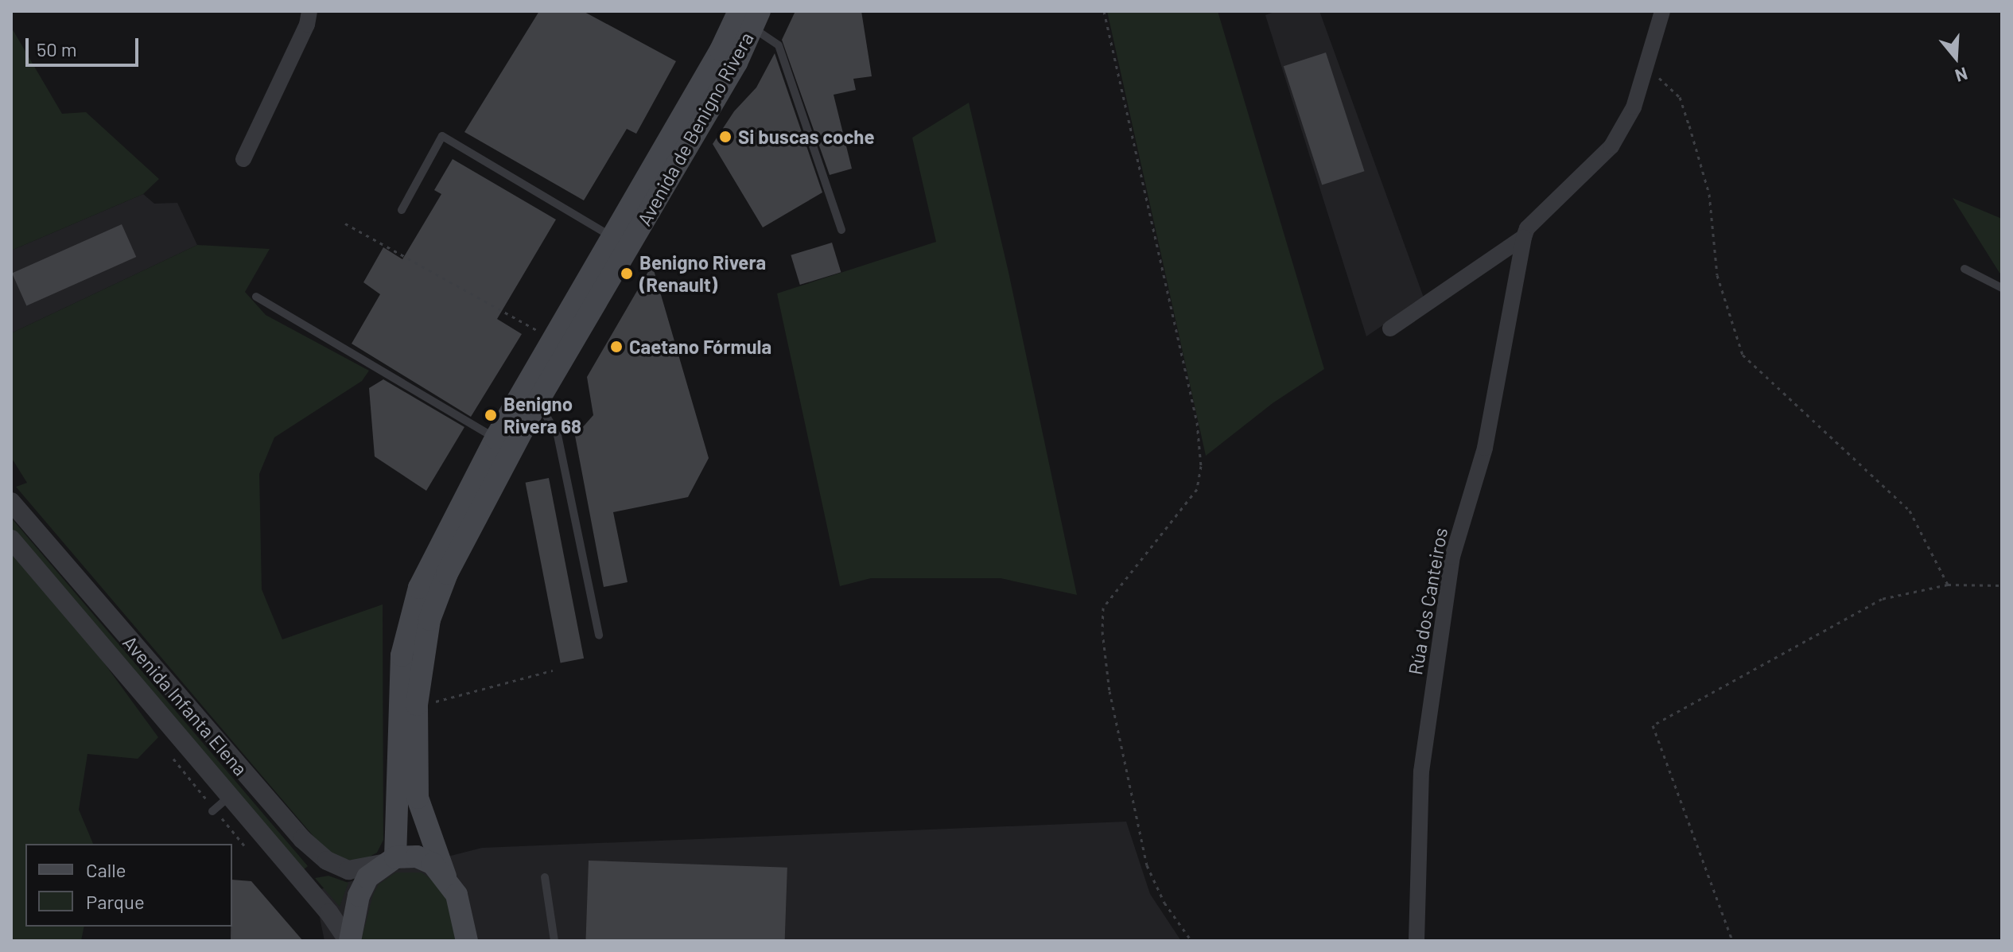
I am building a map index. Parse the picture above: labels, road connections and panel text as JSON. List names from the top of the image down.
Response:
{
  "streets": {
    "main road": ["Avenida de Benigno Rivera"],
    "street": ["Rúa dos Canteiros", "Avenida Infanta Elena"]
  },
  "crossings": [
    ["Avenida de Benigno Rivera", "Avenida Infanta Elena"]
  ],
  "places": [
    "Si buscas coche",
    "Benigno Rivera (Renault)",
    "Caetano Fórmula",
    "Benigno Rivera 68"
  ],
  "legend": ["Calle", "Parque"],
  "scale_bar": "50 m",
  "north": "bottom"
}
